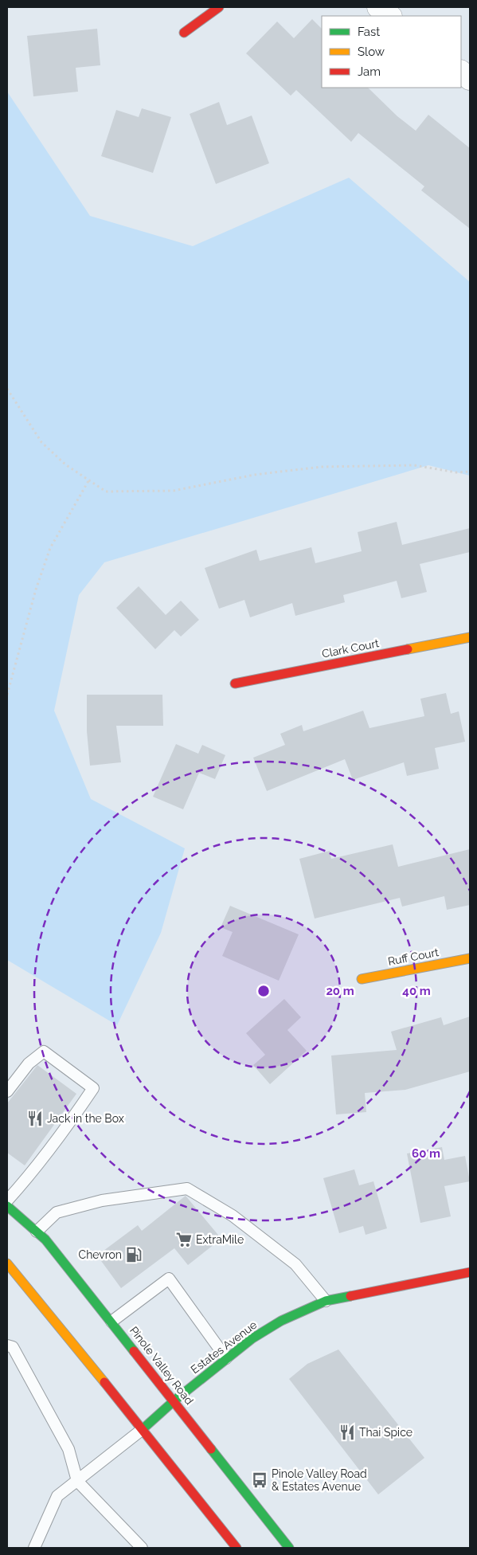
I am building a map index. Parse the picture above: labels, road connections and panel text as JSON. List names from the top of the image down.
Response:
{
  "streets": {
    "main road": [
      "Clark Court",
      "Ruff Court",
      "Estates Avenue",
      "Pinole Valley Road"
    ]
  },
  "crossings": [
    ["Estates Avenue", "Pinole Valley Road"]
  ],
  "places": {
    "restaurant": ["Jack in the Box", "Thai Spice"],
    "supermarket": ["ExtraMile"],
    "fuel station": ["Chevron"],
    "bus stop": ["Pinole Valley Road & Estates Avenue"]
  },
  "legend": ["Fast", "Slow", "Jam"],
  "rings": ["20 m", "40 m", "60 m"]
}
